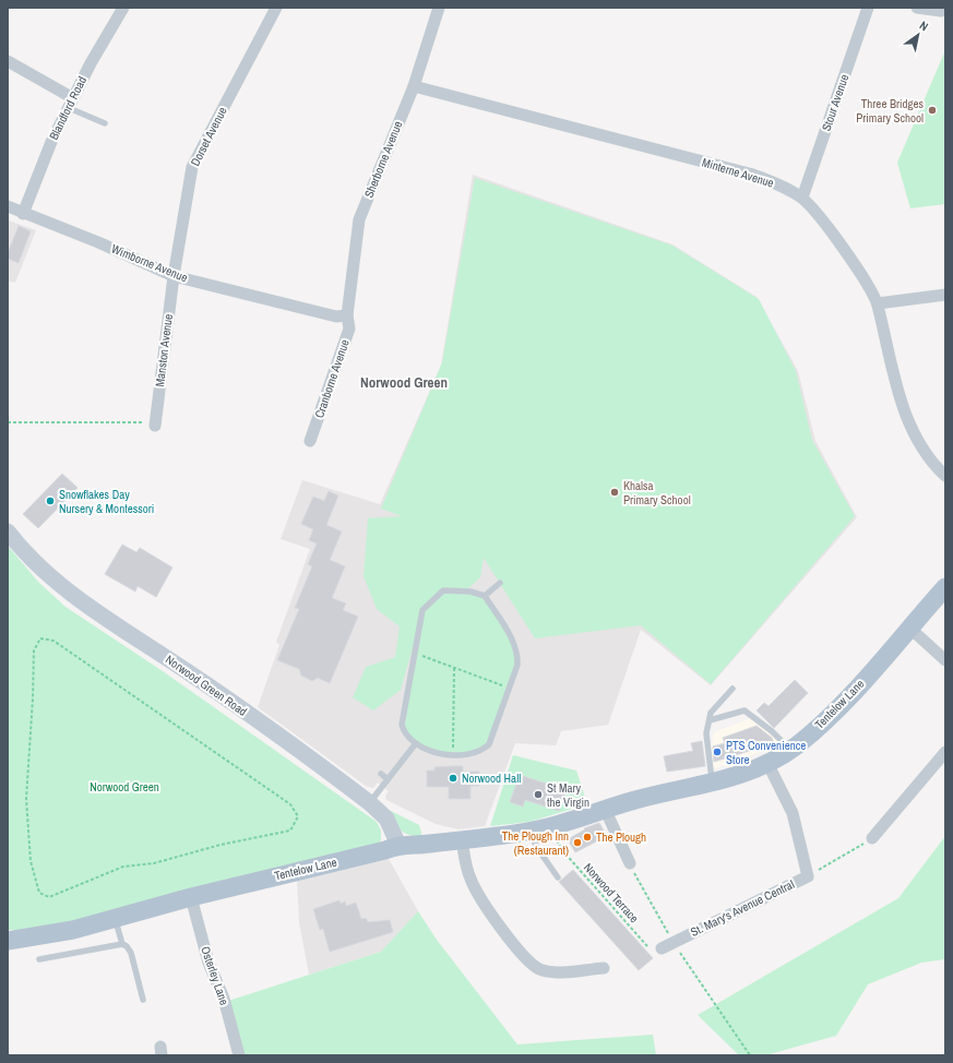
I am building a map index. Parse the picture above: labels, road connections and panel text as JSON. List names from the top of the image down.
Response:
{
  "streets": {
    "main road": ["Tentelow Lane"],
    "street": [
      "Stour Avenue",
      "Blandford Road",
      "Dorset Avenue",
      "Sherborne Avenue",
      "Minterne Avenue",
      "Wimborne Avenue",
      "Manston Avenue",
      "Cranborne Avenue",
      "Norwood Green Road",
      "St. Mary's Avenue Central",
      "Osterley Lane"
    ],
    "path": ["Norwood Terrace"]
  },
  "crossings": [
    ["Stour Avenue", "Minterne Avenue"],
    ["Blandford Road", "Wimborne Avenue"],
    ["Dorset Avenue", "Wimborne Avenue"],
    ["Dorset Avenue", "Manston Avenue"],
    ["Sherborne Avenue", "Minterne Avenue"],
    ["Sherborne Avenue", "Wimborne Avenue"],
    ["Sherborne Avenue", "Cranborne Avenue"],
    ["Wimborne Avenue", "Manston Avenue"],
    ["Wimborne Avenue", "Cranborne Avenue"],
    ["Norwood Green Road", "Tentelow Lane"],
    ["Tentelow Lane", "Norwood Terrace"],
    ["Tentelow Lane", "St. Mary's Avenue Central"],
    ["Tentelow Lane", "Osterley Lane"]
  ],
  "districts": ["Norwood Green"],
  "parks": ["Norwood Green"],
  "places": [
    "Three Bridges Primary School",
    "Khalsa Primary School",
    "Snowflakes Day Nursery & Montessori",
    "PTS Convenience Store",
    "Norwood Hall",
    "St Mary the Virgin",
    "The Plough",
    "The Plough Inn (Restaurant)"
  ],
  "north": "top right"
}
